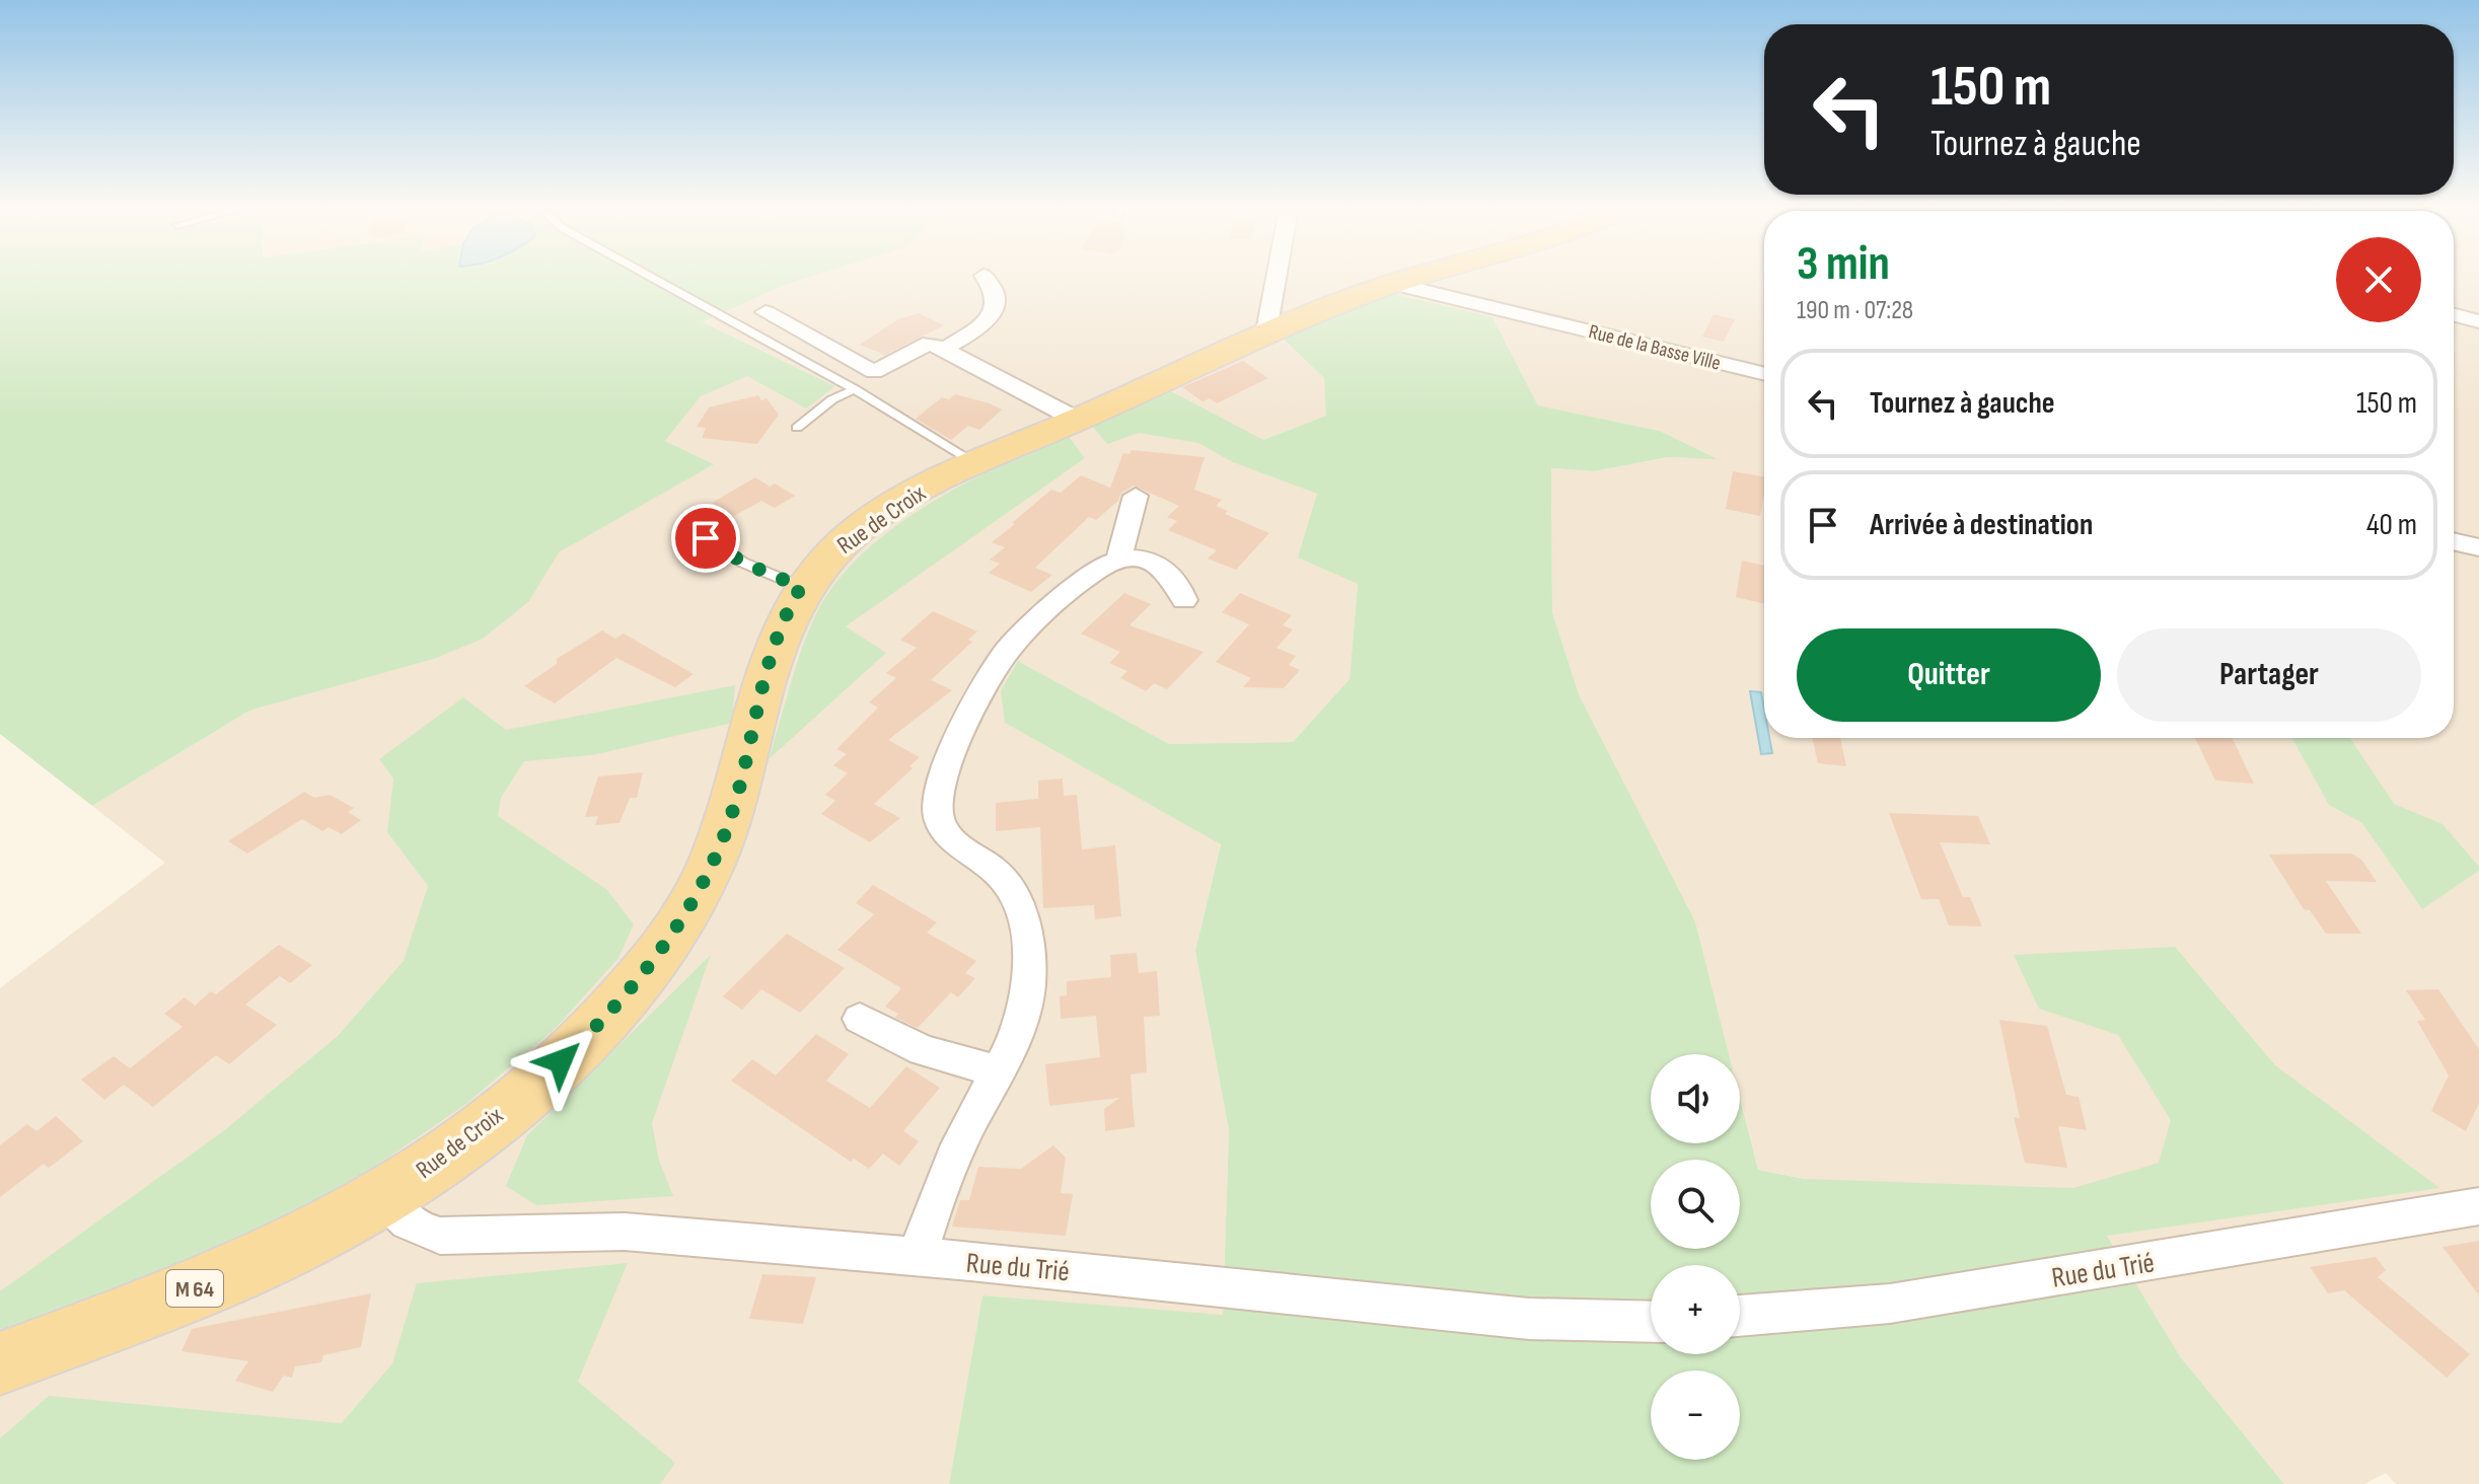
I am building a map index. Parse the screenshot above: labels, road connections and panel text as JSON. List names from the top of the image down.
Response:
{
  "streets": {
    "main road": ["Rue de Croix", "M 64"],
    "street": ["Rue de la Basse Ville", "Rue du Trié"]
  },
  "crossings": [
    ["Rue de la Basse Ville", "Rue de Croix"],
    ["Rue de la Basse Ville", "M 64"],
    ["Rue de Croix", "Rue du Trié"],
    ["Rue de Croix", "M 64"]
  ],
  "page": {
    "turn": ["150 m", "Tournez à gauche"],
    "heading": ["3 min", "190 m · 07:28"],
    "list": [
      {
        "name": "Tournez à gauche",
        "value": "150 m"
      },
      {
        "name": "Arrivée à destination",
        "value": "40 m"
      }
    ],
    "buttons": ["Quitter", "Partager"],
    "map_buttons": ["+", "−"]
  }
}
